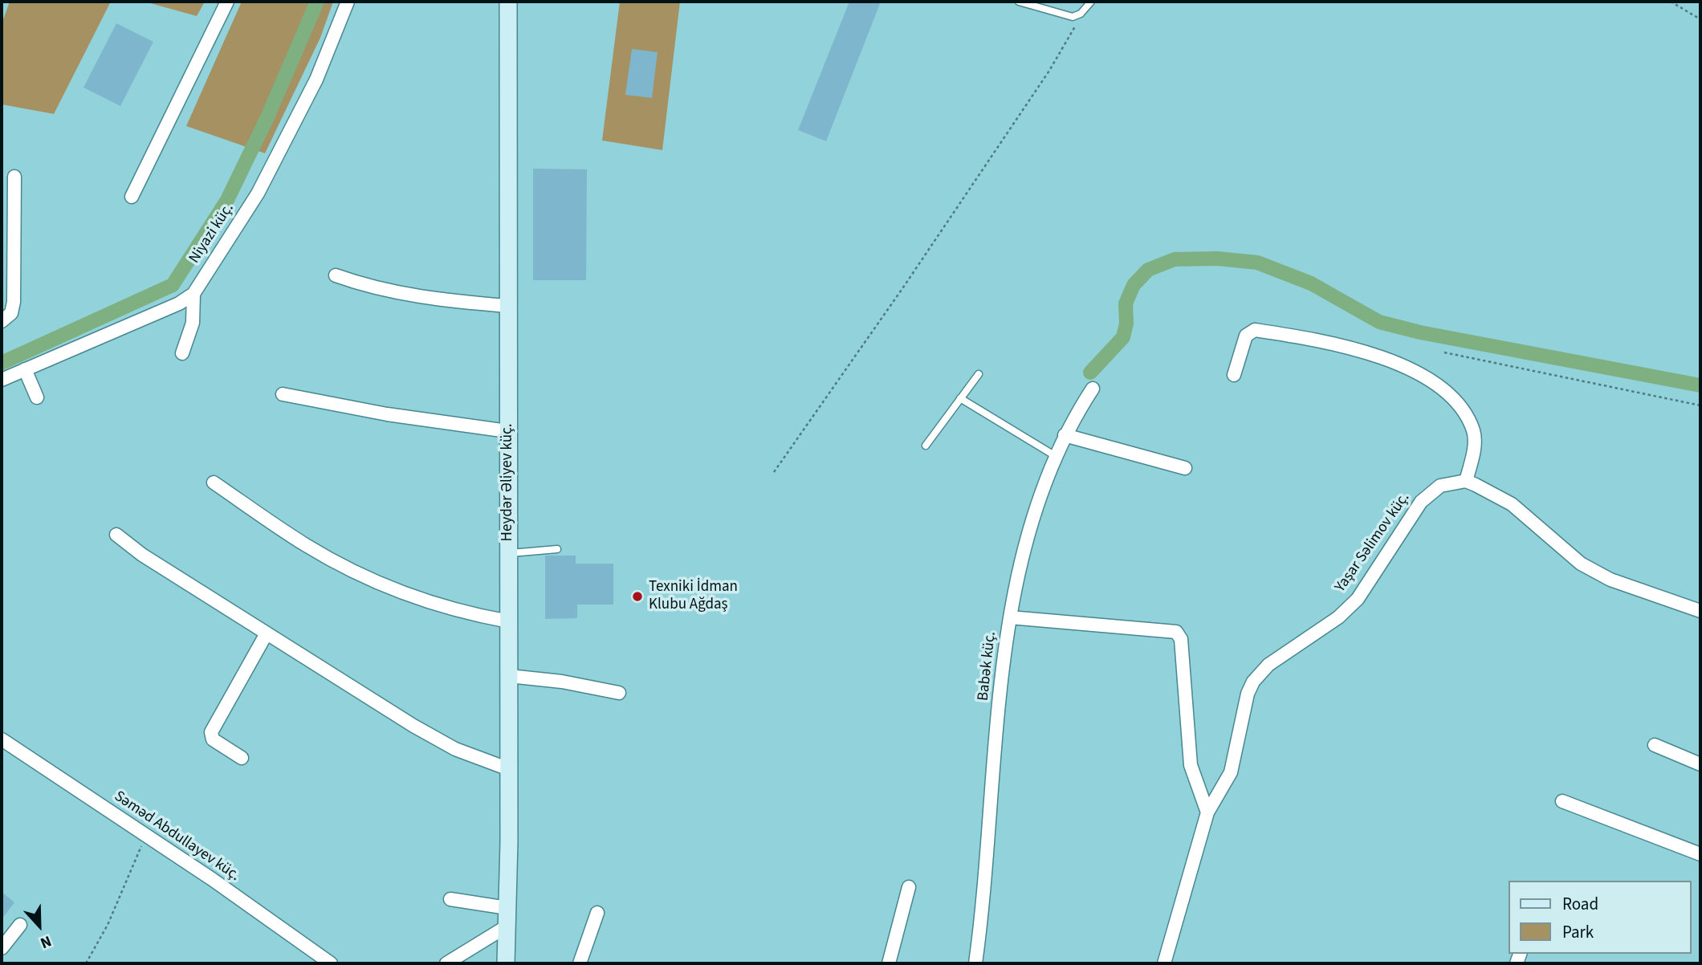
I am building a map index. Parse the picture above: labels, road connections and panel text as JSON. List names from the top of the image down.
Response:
{
  "streets": {
    "main road": ["Heydər Əliyev küç."],
    "street": [
      "Niyazi küç.",
      "Yaşar Səlimov küç.",
      "Babək küç.",
      "Səməd Abdullayev küç."
    ]
  },
  "places": ["Texniki İdman Klubu Ağdaş"],
  "legend": ["Road", "Park"],
  "north": "bottom"
}
